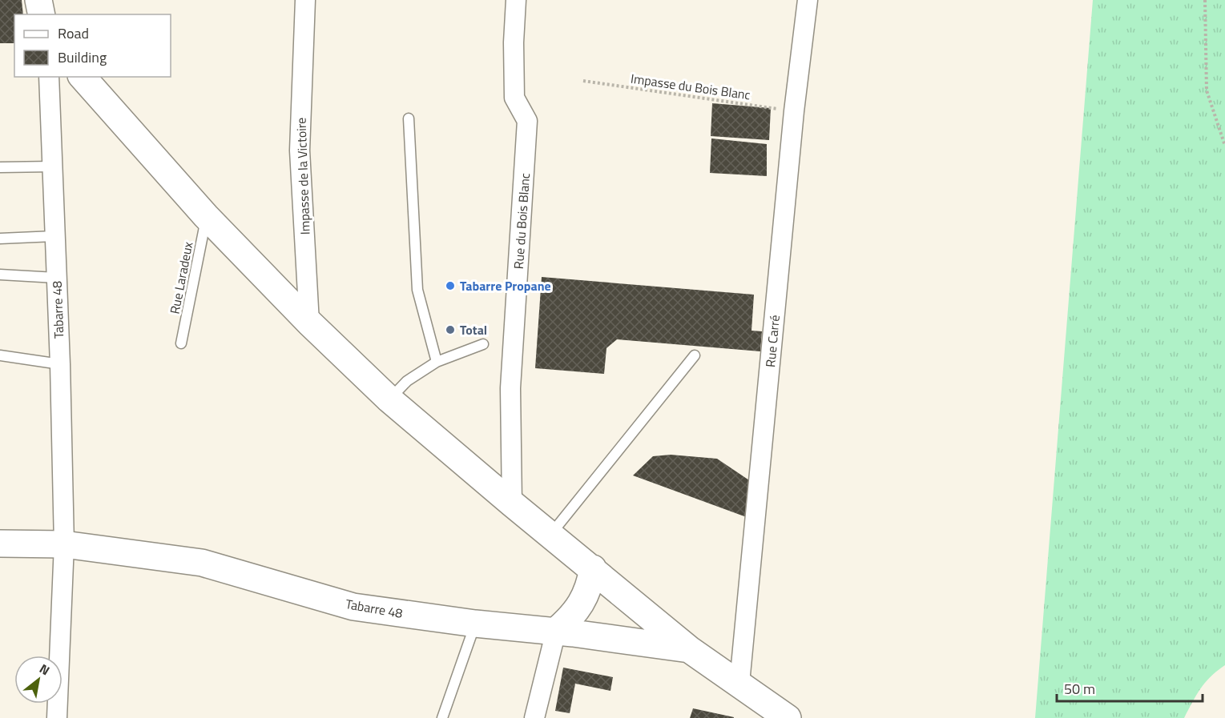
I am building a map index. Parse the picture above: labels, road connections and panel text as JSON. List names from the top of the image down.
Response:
{
  "streets": {
    "main road": ["Tabarre 48"],
    "street": ["Impasse de la Victoire", "Rue du Bois Blanc", "Rue Carré"],
    "lane": ["Rue Laradeux"],
    "path": ["Impasse du Bois Blanc"]
  },
  "crossings": [
    ["Impasse du Bois Blanc", "Rue Carré"]
  ],
  "places": ["Tabarre Propane", "Total"],
  "legend": ["Road", "Building"],
  "scale_bar": "50 m",
  "north": "top right"
}
